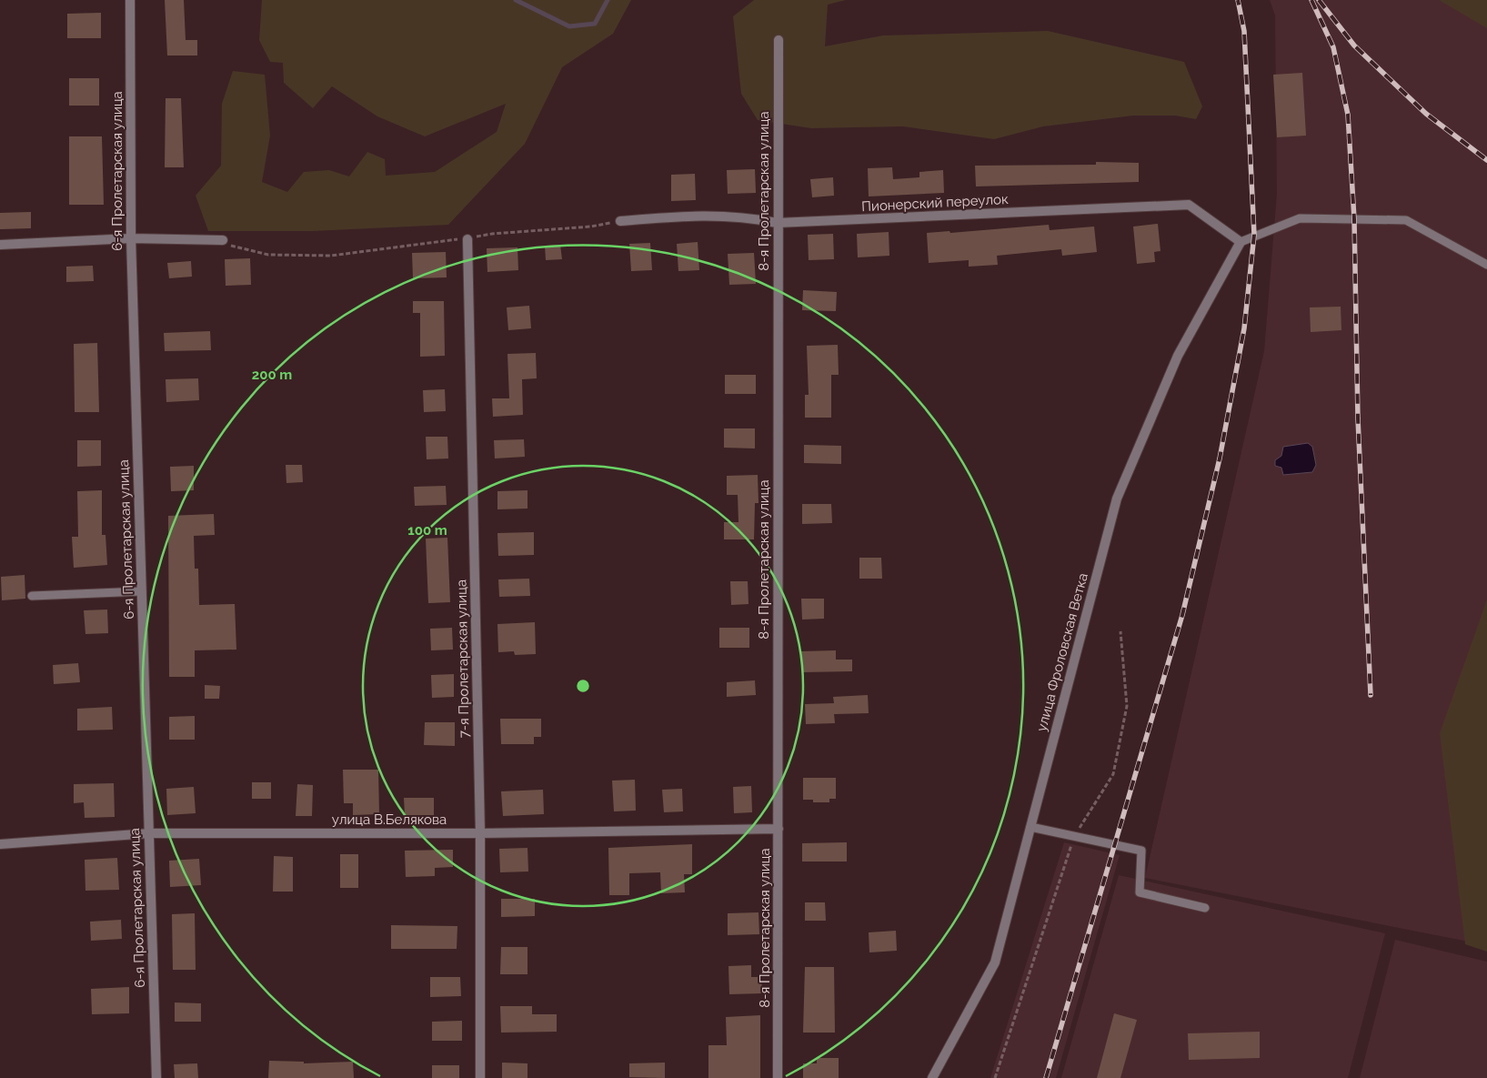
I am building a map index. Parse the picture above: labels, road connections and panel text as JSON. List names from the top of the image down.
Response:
{
  "streets": {
    "street": [
      "6-я Пролетарская улица",
      "8-я Пролетарская улица",
      "Пионерский переулок",
      "улица Фроловская Ветка",
      "7-я Пролетарская улица",
      "улица В.Белякова"
    ]
  },
  "crossings": [
    ["6-я Пролетарская улица", "улица В.Белякова"],
    ["8-я Пролетарская улица", "Пионерский переулок"],
    ["8-я Пролетарская улица", "улица В.Белякова"],
    ["Пионерский переулок", "улица Фроловская Ветка"],
    ["7-я Пролетарская улица", "улица В.Белякова"]
  ],
  "rings": ["200 m", "100 m"]
}
